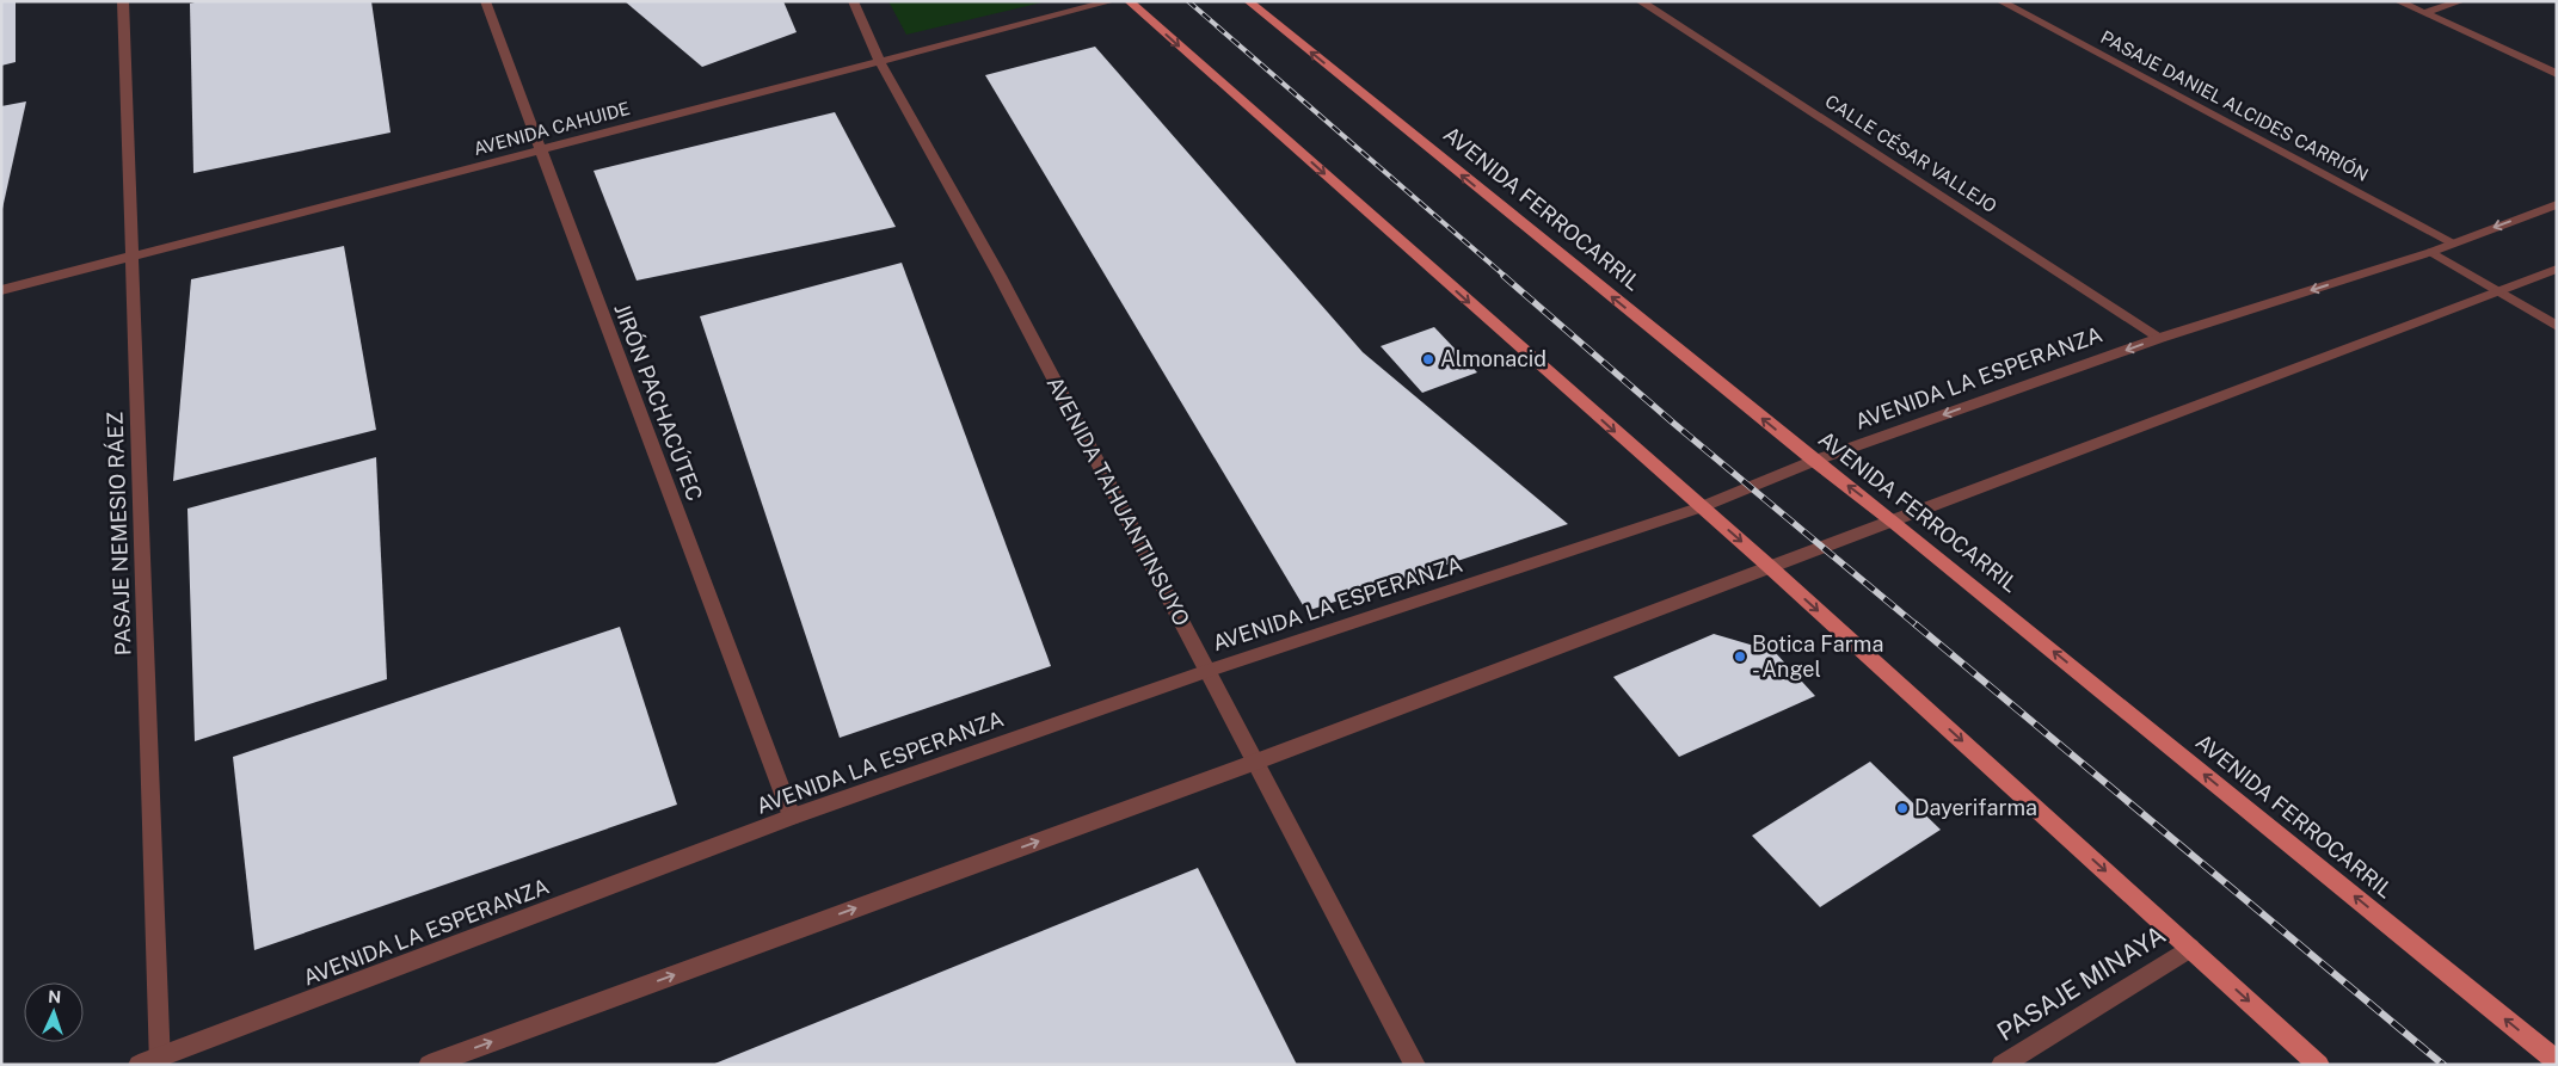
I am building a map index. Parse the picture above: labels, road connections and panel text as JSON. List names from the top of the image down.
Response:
{
  "streets": {
    "main road": ["AVENIDA FERROCARRIL"],
    "street": [
      "PASAJE DANIEL ALCIDES CARRIÓN",
      "AVENIDA CAHUIDE",
      "CALLE CÉSAR VALLEJO",
      "AVENIDA LA ESPERANZA",
      "JIRÓN PACHACÚTEC",
      "AVENIDA TAHUANTINSUYO",
      "PASAJE NEMESIO RÁEZ",
      "PASAJE MINAYA"
    ]
  },
  "crossings": [
    ["PASAJE DANIEL ALCIDES CARRIÓN", "AVENIDA LA ESPERANZA"],
    ["AVENIDA CAHUIDE", "JIRÓN PACHACÚTEC"],
    ["AVENIDA CAHUIDE", "AVENIDA TAHUANTINSUYO"],
    ["AVENIDA CAHUIDE", "PASAJE NEMESIO RÁEZ"],
    ["CALLE CÉSAR VALLEJO", "AVENIDA LA ESPERANZA"],
    ["AVENIDA FERROCARRIL", "AVENIDA LA ESPERANZA"],
    ["AVENIDA LA ESPERANZA", "JIRÓN PACHACÚTEC"],
    ["AVENIDA LA ESPERANZA", "AVENIDA TAHUANTINSUYO"],
    ["AVENIDA LA ESPERANZA", "PASAJE NEMESIO RÁEZ"]
  ],
  "places": ["Almonacid", "Botica Farma - Angel", "Dayerifarma"],
  "north": "top"
}
